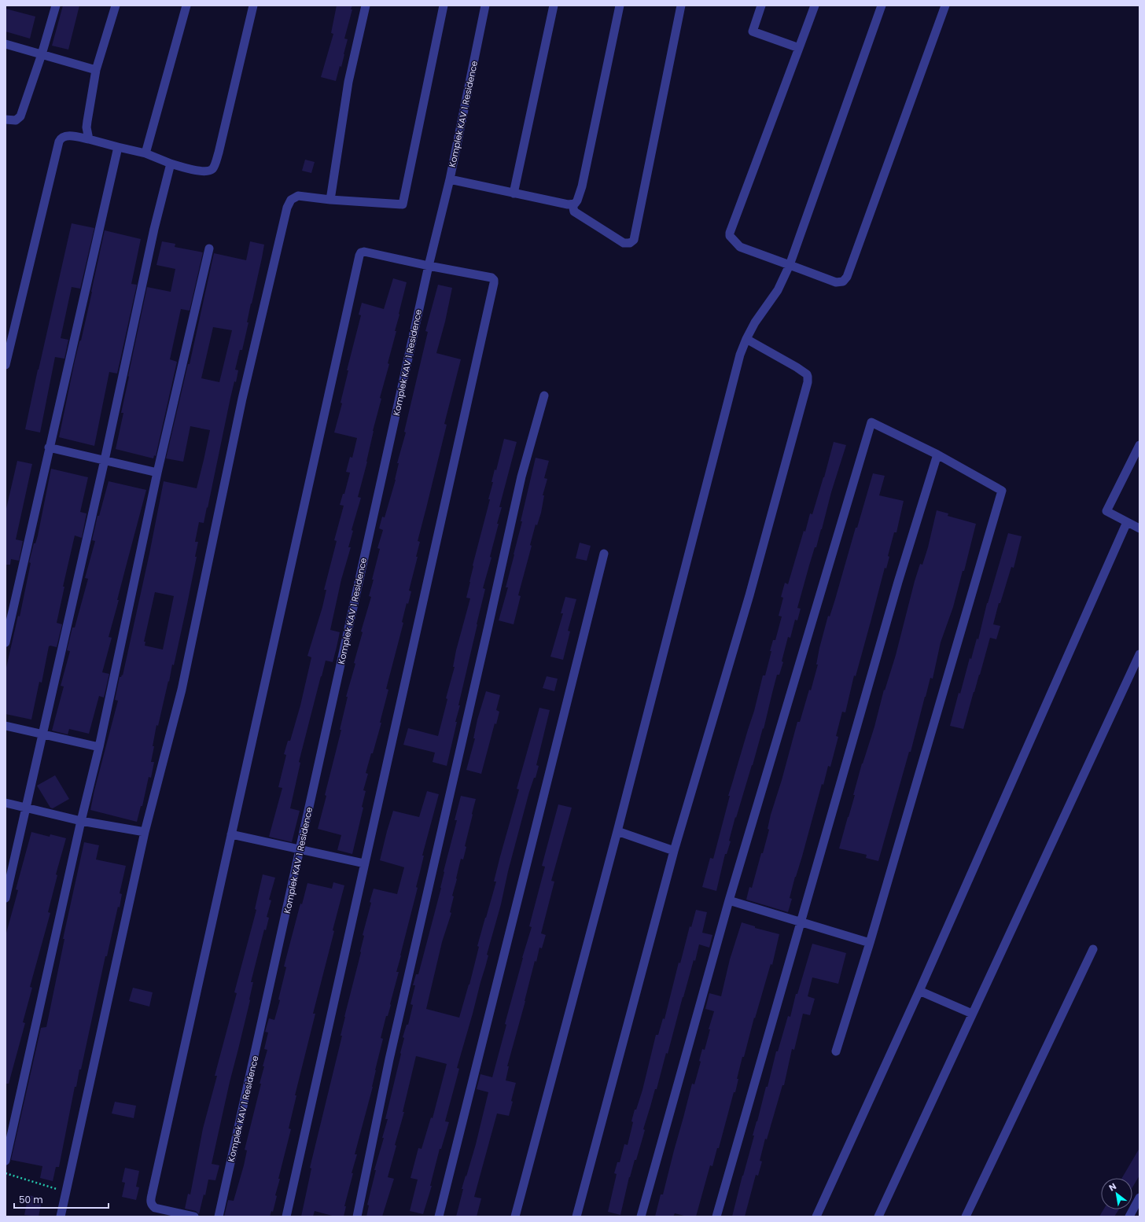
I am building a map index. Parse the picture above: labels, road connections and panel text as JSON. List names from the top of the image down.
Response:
{
  "streets": {
    "street": ["Komplek KAV 1 Residence"]
  },
  "scale_bar": "50 m",
  "north": "top left"
}
